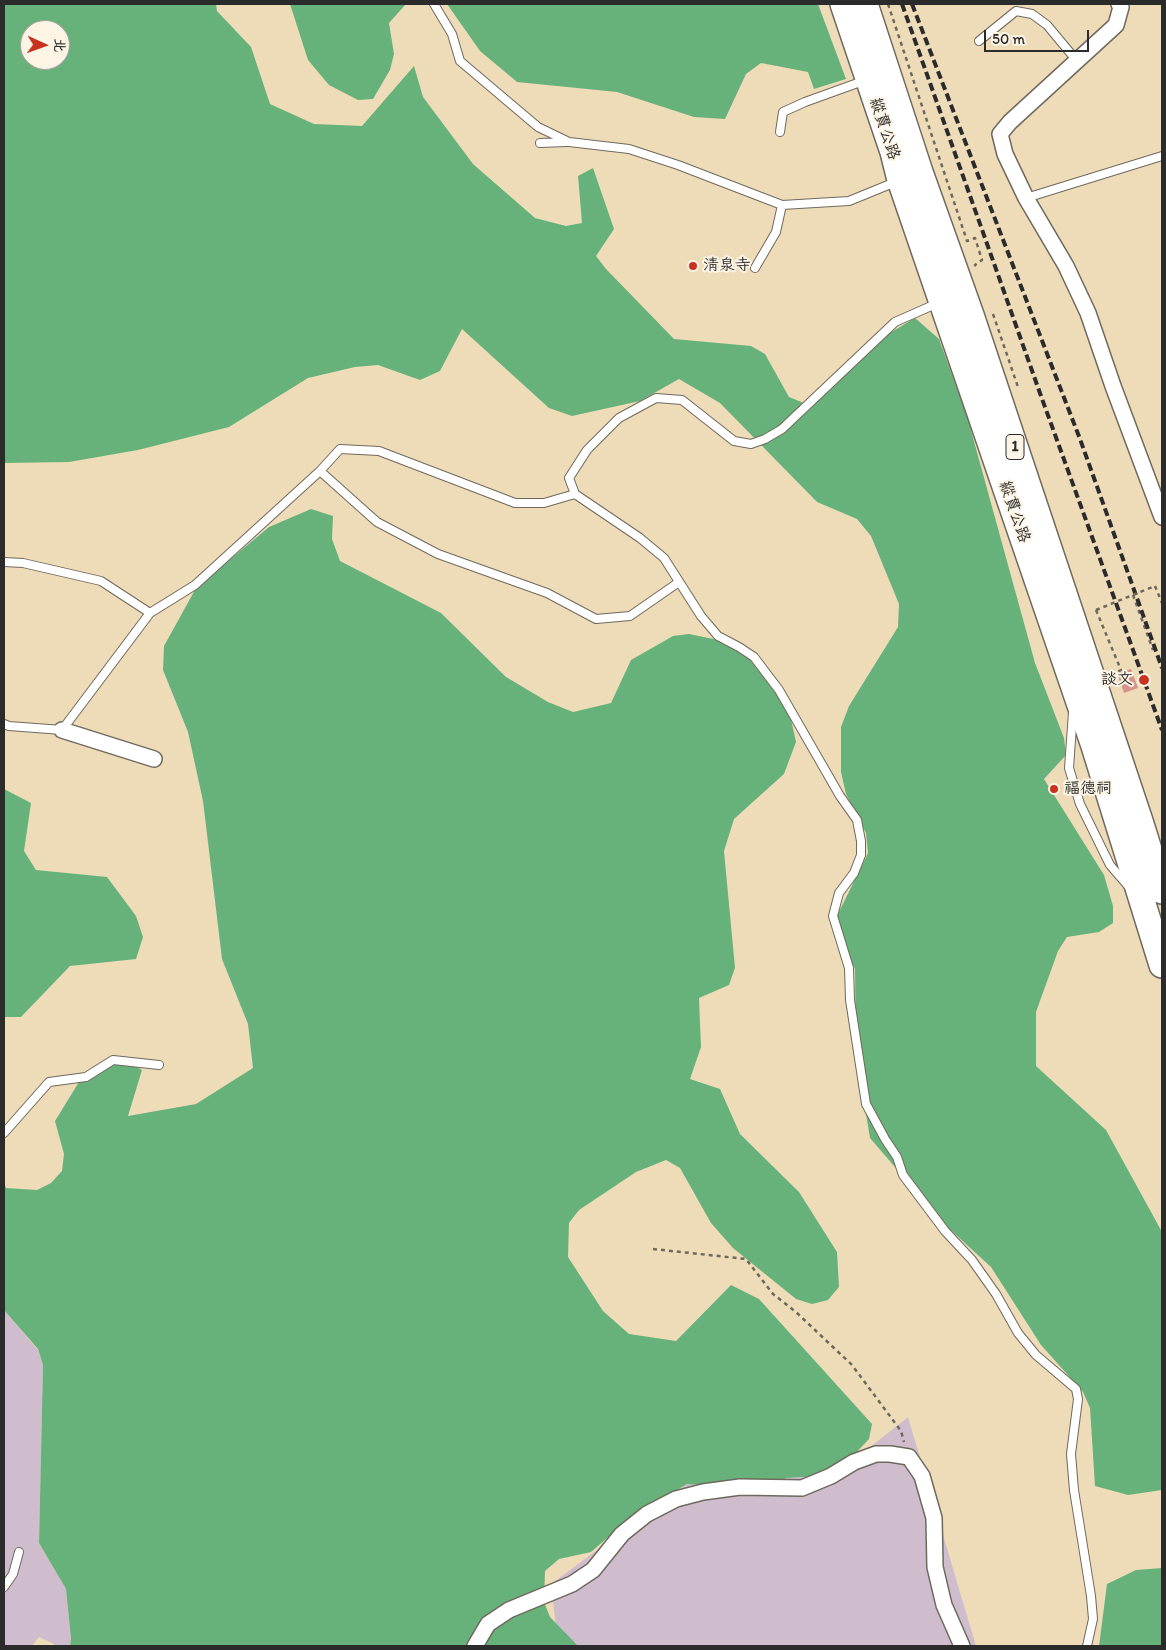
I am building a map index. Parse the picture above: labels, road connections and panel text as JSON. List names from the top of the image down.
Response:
{
  "streets": {
    "main road": ["縱貫公路", "1"]
  },
  "places": ["清泉寺", "談文", "福德祠"],
  "scale_bar": "50 m",
  "north": "right"
}
